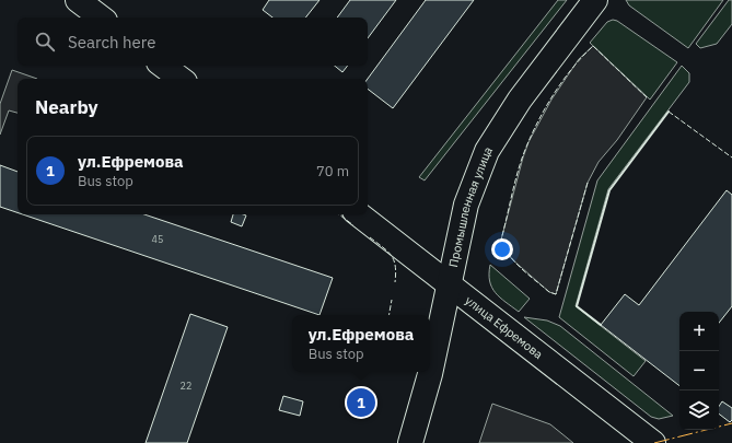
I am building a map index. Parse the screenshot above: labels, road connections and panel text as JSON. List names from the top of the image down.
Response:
{
  "streets": {
    "street": ["Промышленная улица", "улица Ефремова"]
  },
  "crossings": [
    ["Промышленная улица", "улица Ефремова"]
  ],
  "house_numbers": ["45", "22"],
  "page": {
    "search": "Search here",
    "heading": "Nearby",
    "list": [
      {
        "mark": "1",
        "name": "ул.Ефремова",
        "note": "Bus stop",
        "value": "70 m"
      }
    ],
    "map_buttons": ["+", "−"],
    "popup": ["ул.Ефремова", "Bus stop"],
    "pins": "1"
  }
}
